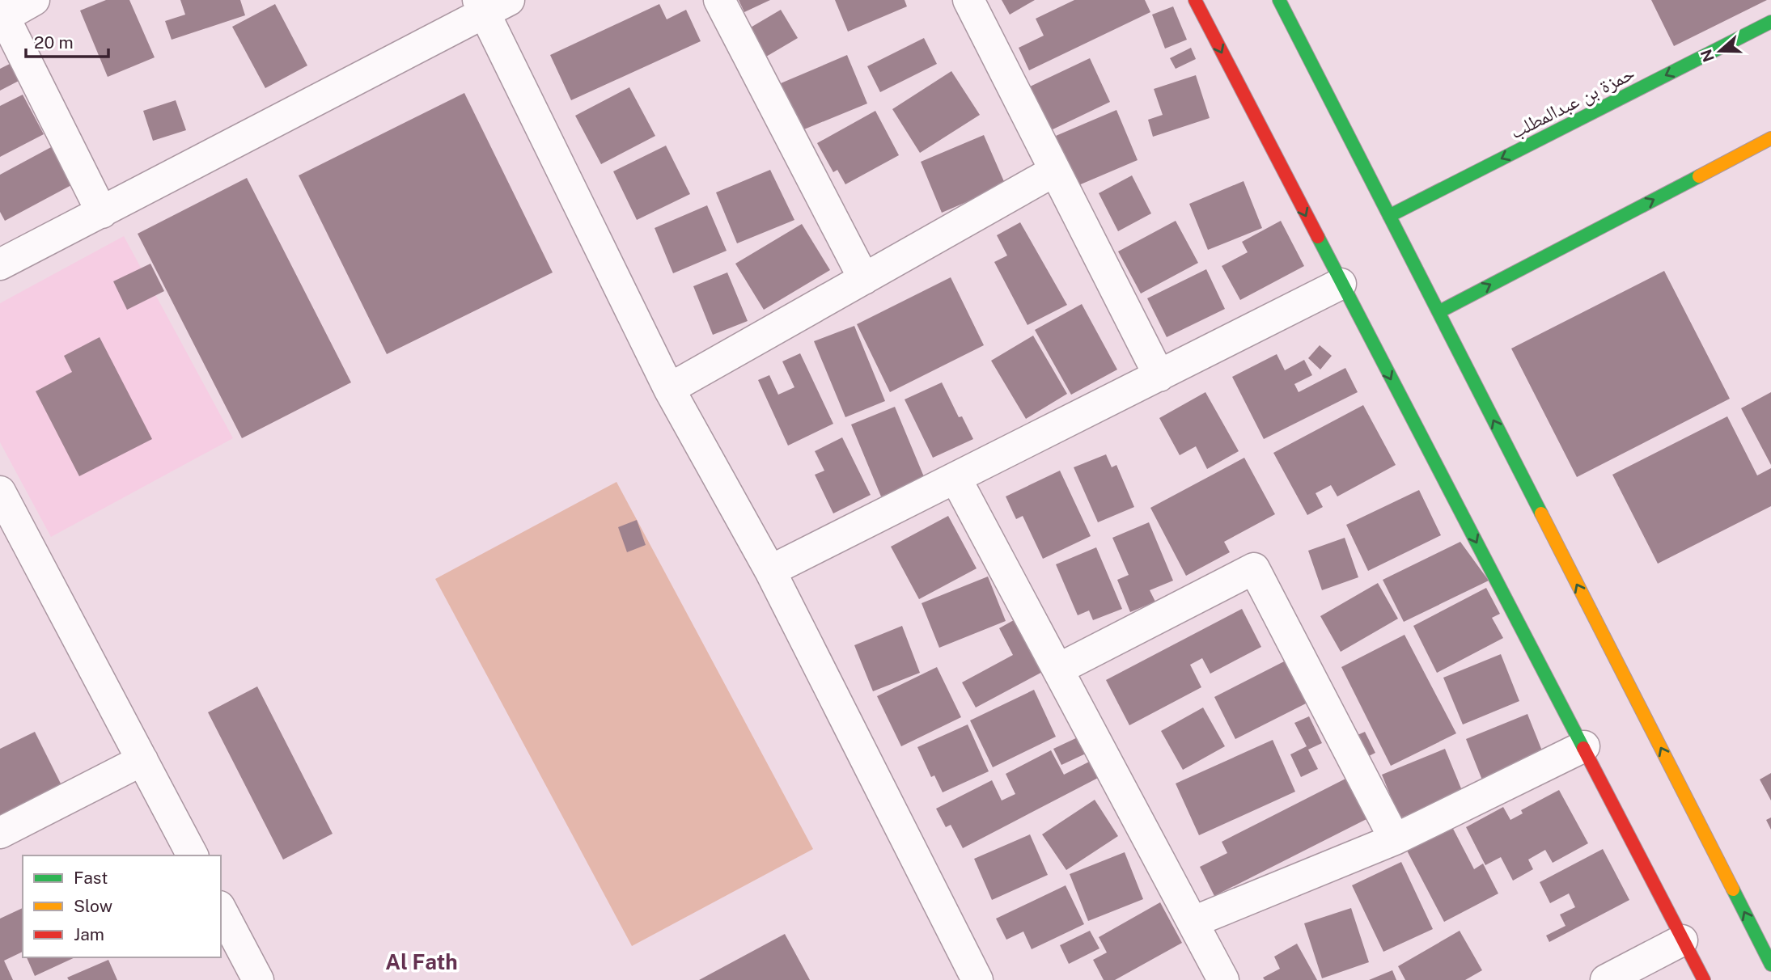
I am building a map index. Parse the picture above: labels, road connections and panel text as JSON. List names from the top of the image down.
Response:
{
  "streets": {
    "street": ["حمزة بن عبدالمطلب"]
  },
  "districts": ["Al Fath"],
  "legend": ["Fast", "Slow", "Jam"],
  "scale_bar": "20 m",
  "north": "left"
}
